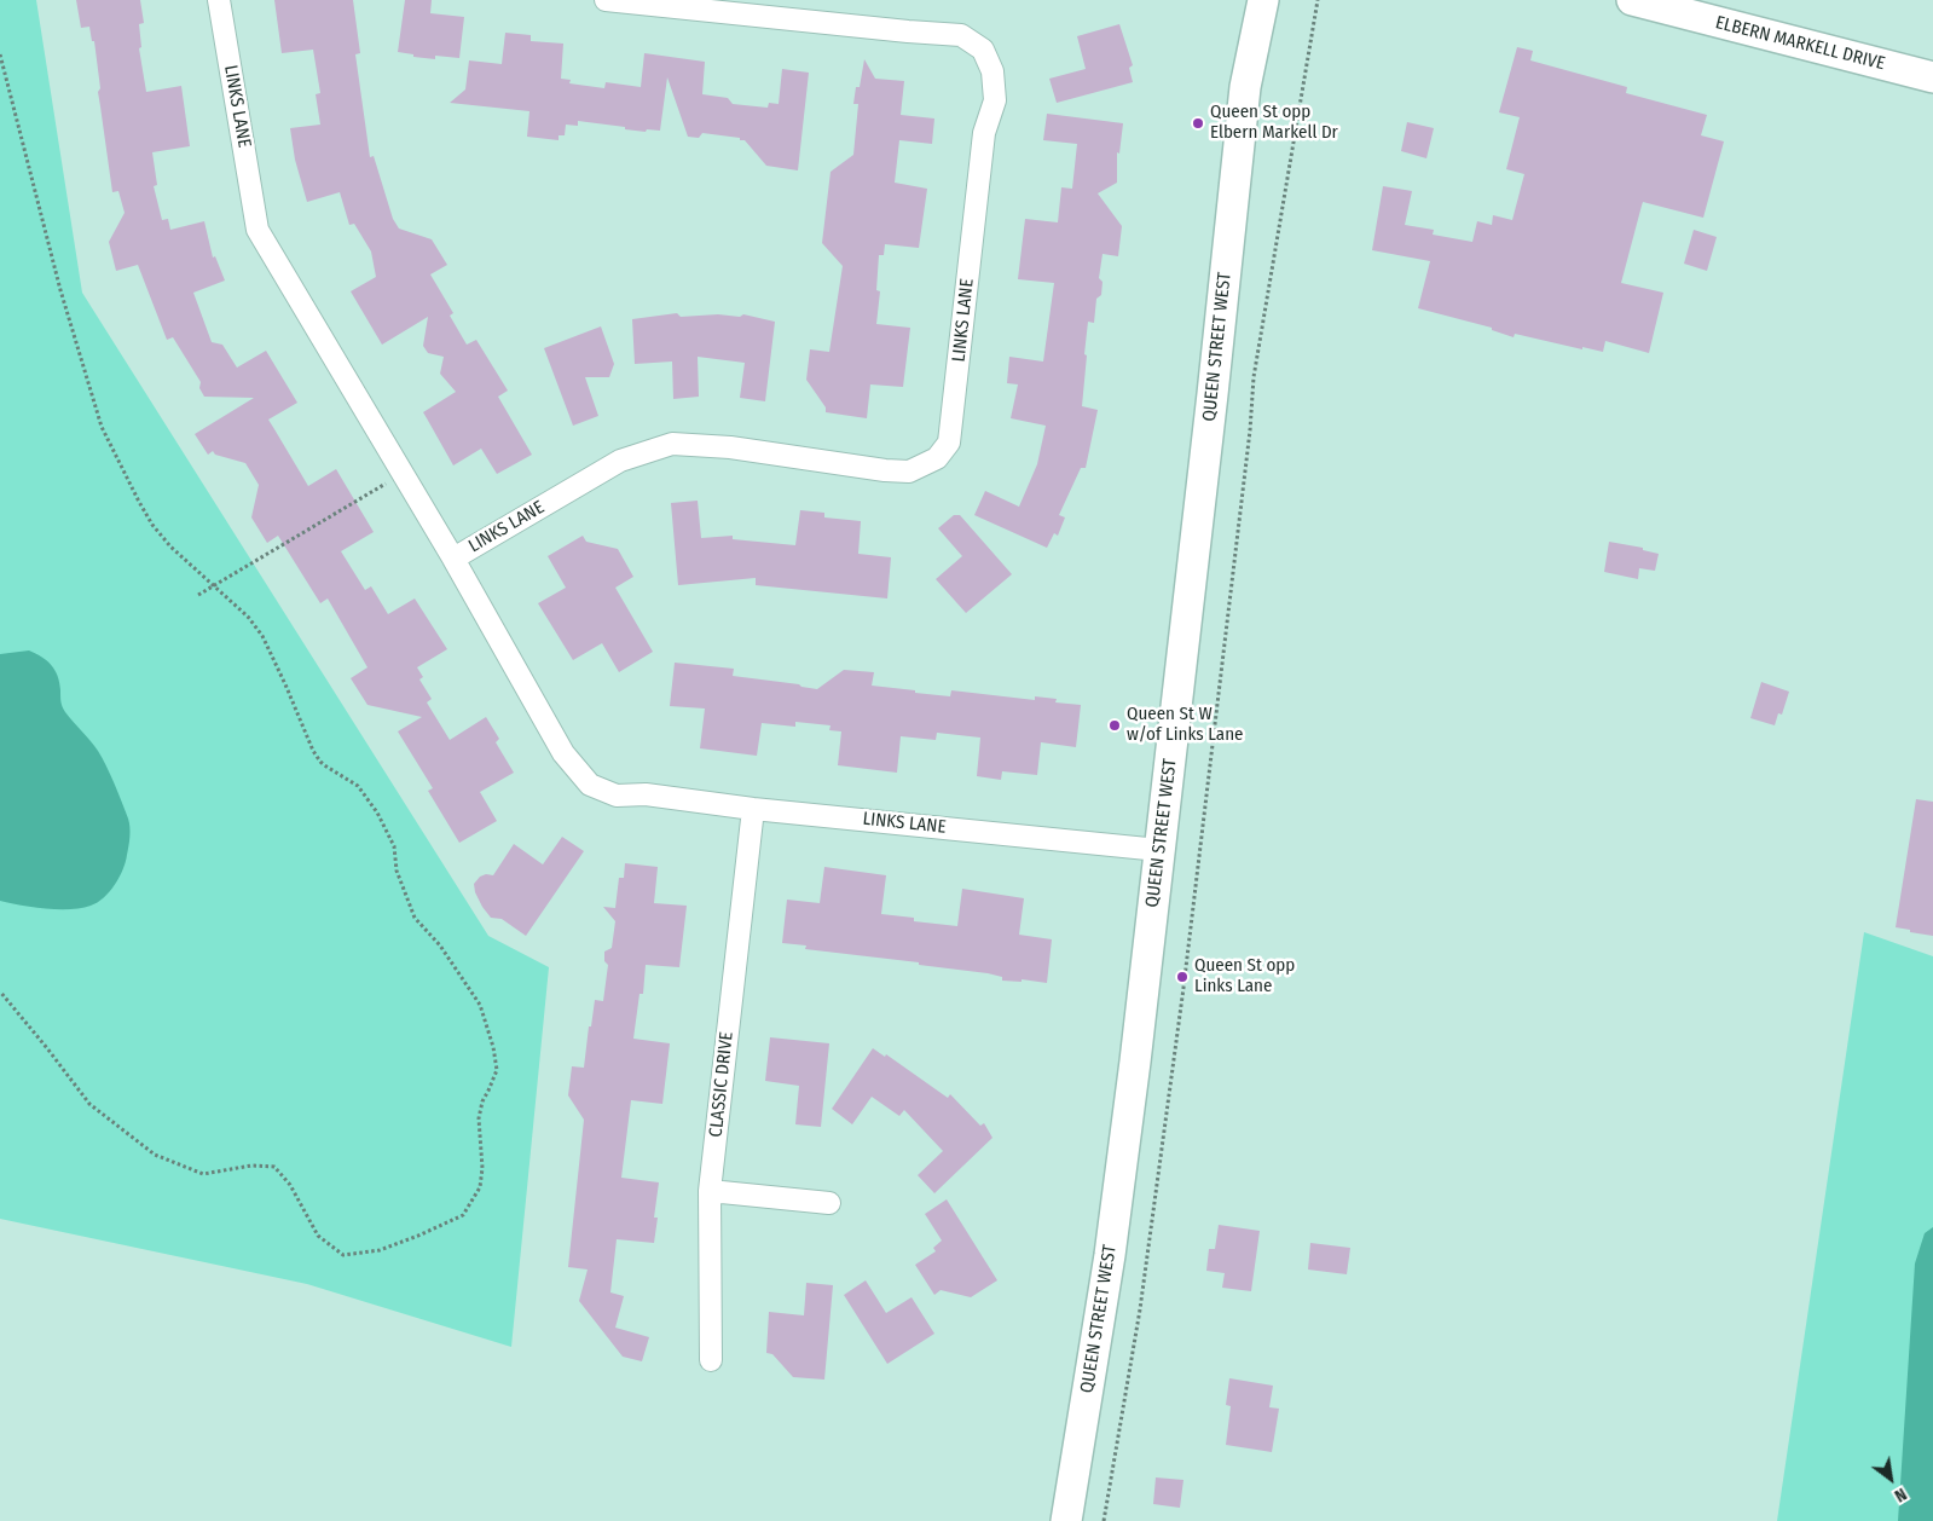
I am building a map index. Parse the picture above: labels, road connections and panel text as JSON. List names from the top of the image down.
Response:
{
  "streets": {
    "main road": ["ELBERN MARKELL DRIVE", "QUEEN STREET WEST"],
    "street": ["LINKS LANE", "CLASSIC DRIVE"]
  },
  "crossings": [
    ["LINKS LANE", "QUEEN STREET WEST"],
    ["LINKS LANE", "CLASSIC DRIVE"]
  ],
  "places": ["Queen St opp Elbern Markell Dr", "Queen St W w/of Links Lane", "Queen St opp Links Lane"],
  "north": "bottom right"
}
